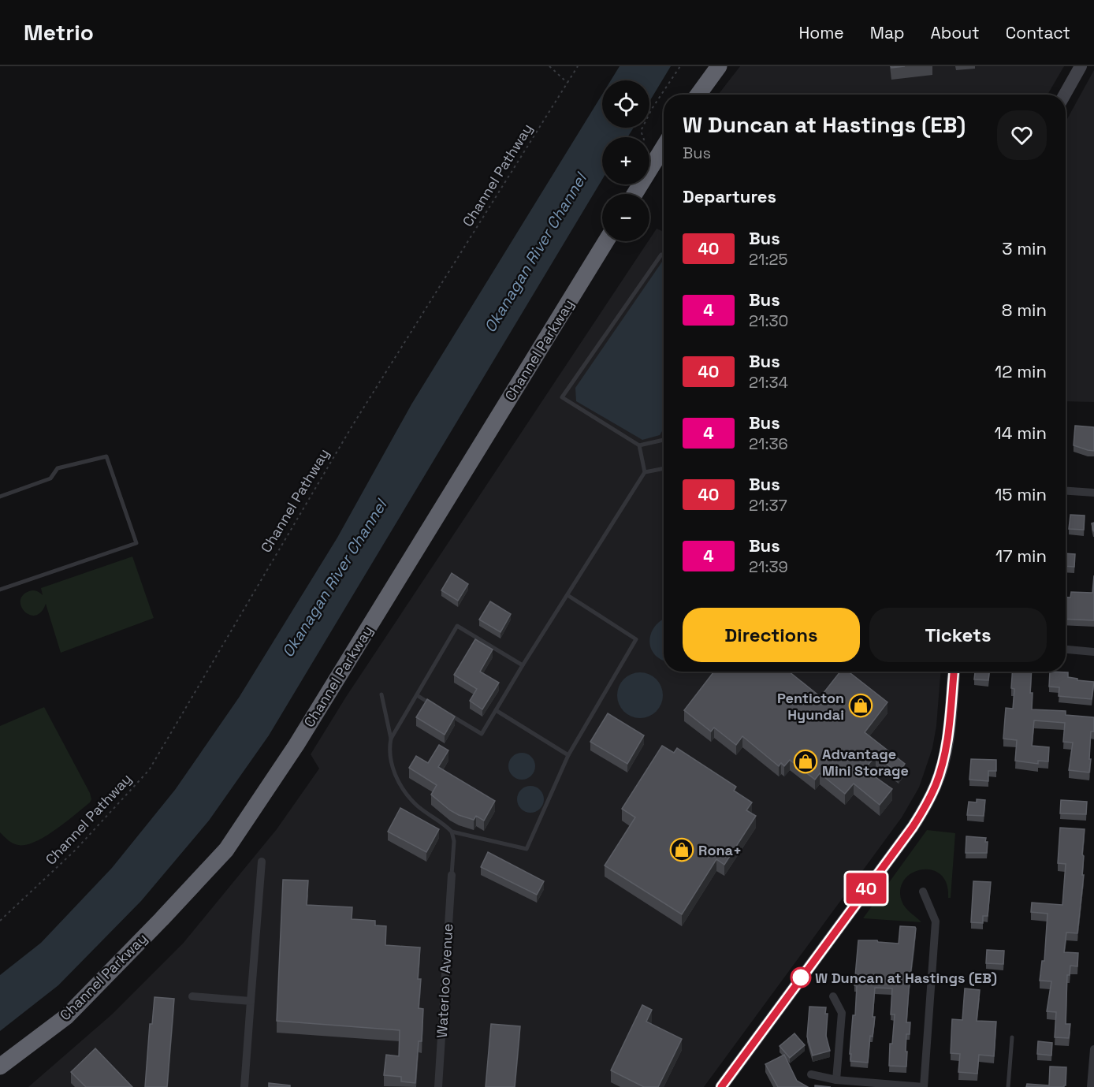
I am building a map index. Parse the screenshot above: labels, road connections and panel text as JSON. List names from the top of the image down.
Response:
{
  "streets": {
    "highway": ["Channel Parkway"],
    "street": ["Waterloo Avenue"],
    "path": ["Channel Pathway"]
  },
  "water": ["Okanagan River Channel"],
  "places": {
    "shop": ["Penticton Hyundai", "Advantage Mini Storage", "Rona+"],
    "other": ["W Duncan at Hastings (EB)"]
  },
  "lines": ["bus line 40"],
  "page": {
    "header": "Metrio",
    "nav": [
      "Home",
      "Map",
      "About",
      "Contact"
    ],
    "on_map": "40",
    "map_buttons": ["+", "−"],
    "heading": [
      ["W Duncan at Hastings (EB)", "Bus"],
      "Departures"
    ],
    "list": [
      {
        "mark": "40",
        "name": "Bus",
        "note": "21:25",
        "value": "3 min"
      },
      {
        "mark": "4",
        "name": "Bus",
        "note": "21:30",
        "value": "8 min"
      },
      {
        "mark": "40",
        "name": "Bus",
        "note": "21:34",
        "value": "12 min"
      },
      {
        "mark": "4",
        "name": "Bus",
        "note": "21:36",
        "value": "14 min"
      },
      {
        "mark": "40",
        "name": "Bus",
        "note": "21:37",
        "value": "15 min"
      },
      {
        "mark": "4",
        "name": "Bus",
        "note": "21:39",
        "value": "17 min"
      }
    ],
    "buttons": ["Directions", "Tickets"]
  }
}
